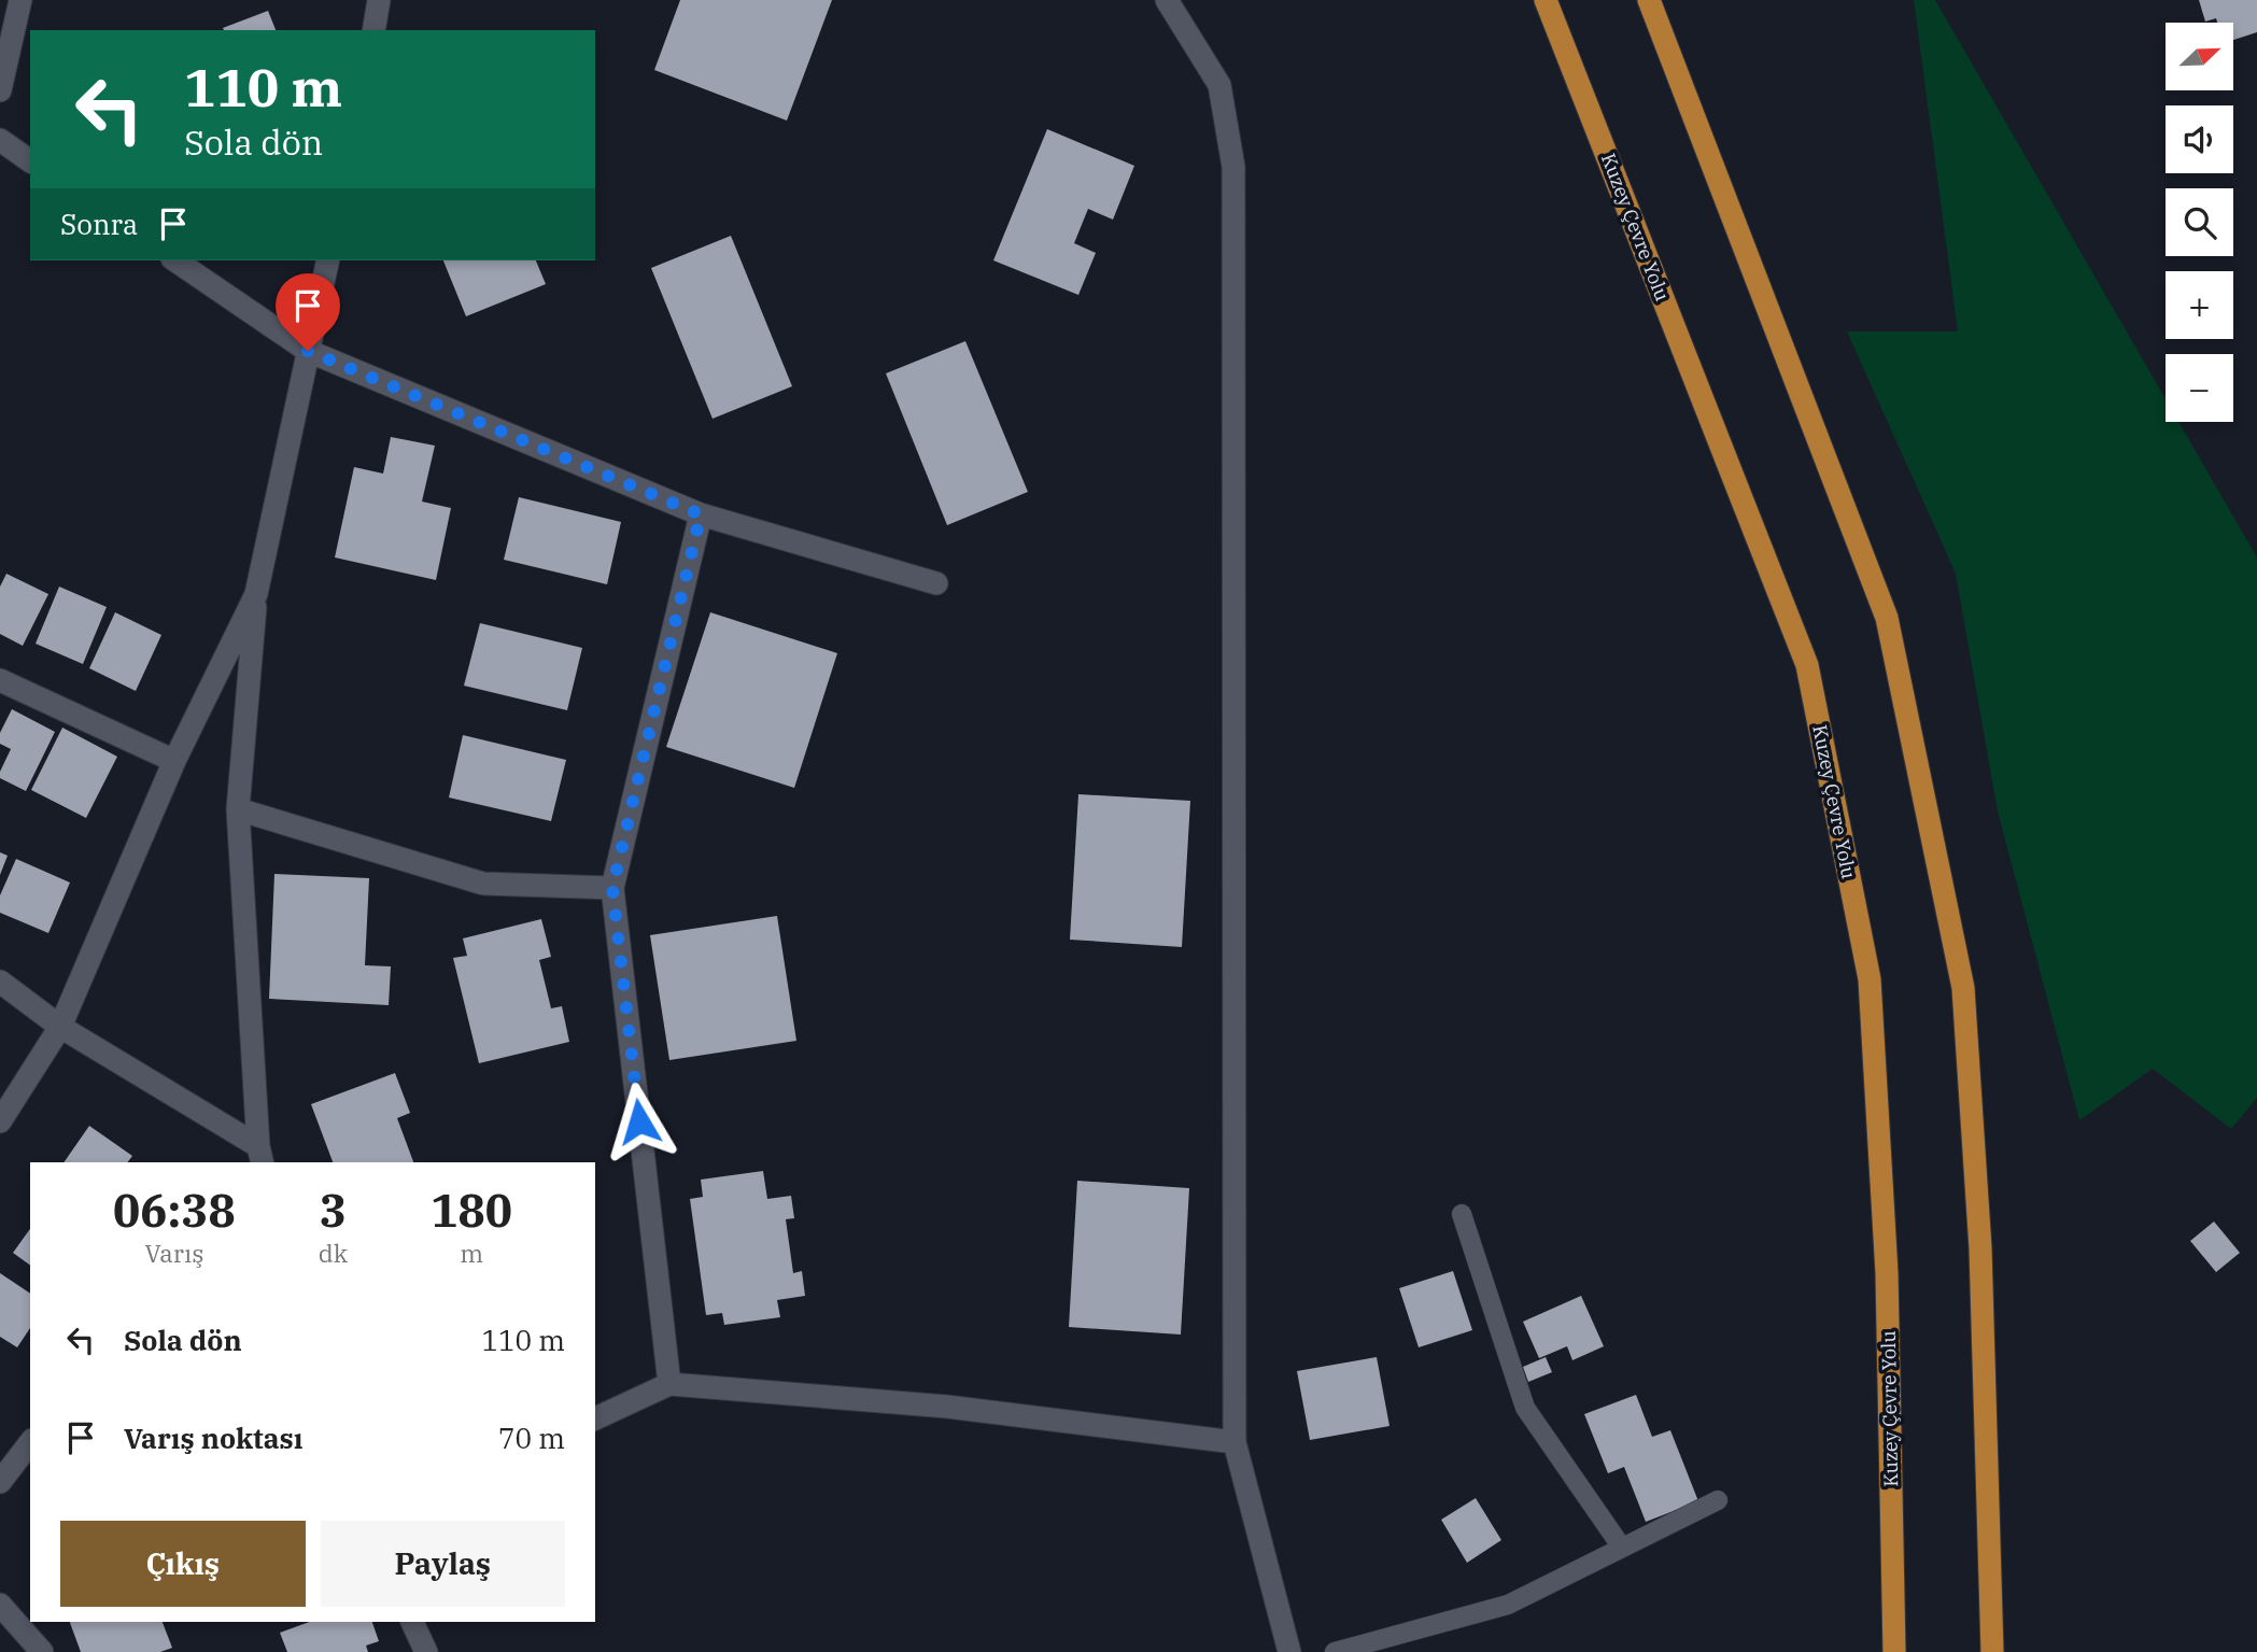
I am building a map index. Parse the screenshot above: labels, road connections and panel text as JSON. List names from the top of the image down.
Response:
{
  "streets": {
    "main road": ["Kuzey Çevre Yolu"]
  },
  "north": "top right",
  "page": {
    "map_buttons": ["+", "−"],
    "turn": ["110 m", "Sola dön"],
    "then": "Sonra",
    "eta": [
      "06:38",
      "Varış",
      "3",
      "dk",
      "180",
      "m"
    ],
    "list": [
      {
        "name": "Sola dön",
        "value": "110 m"
      },
      {
        "name": "Varış noktası",
        "value": "70 m"
      }
    ],
    "buttons": ["Çıkış", "Paylaş"]
  }
}
